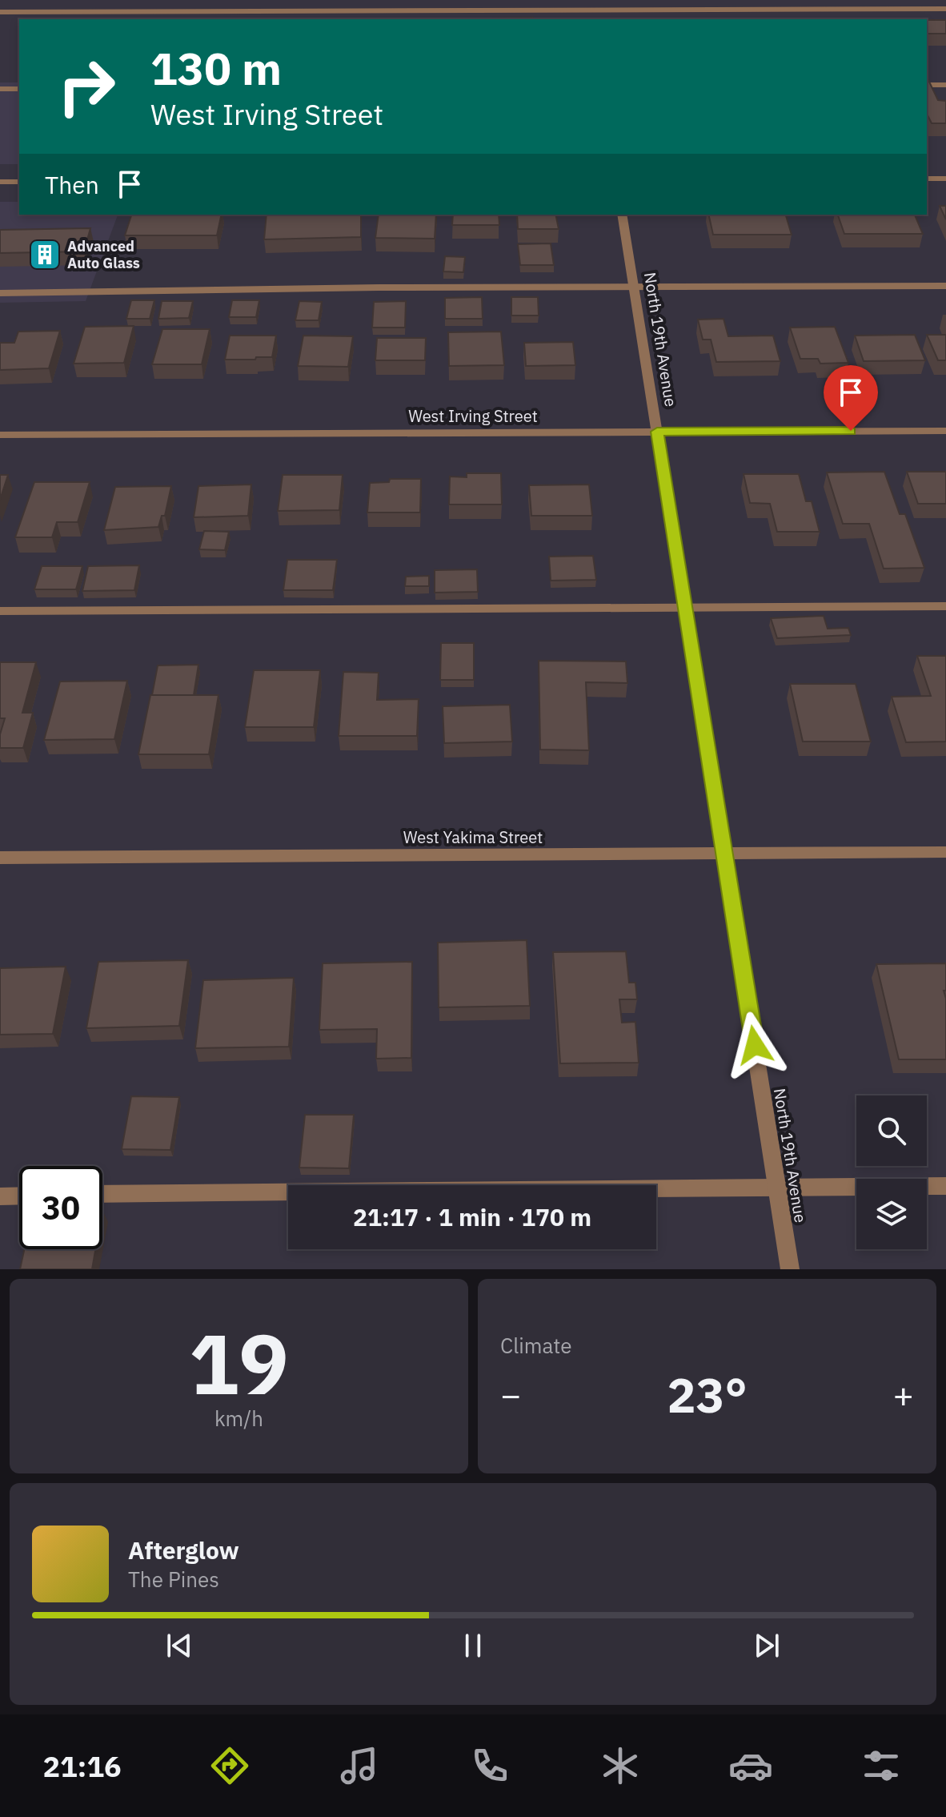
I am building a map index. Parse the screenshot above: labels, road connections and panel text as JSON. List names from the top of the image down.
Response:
{
  "streets": {
    "street": ["North 19th Avenue", "West Irving Street", "West Yakima Street"]
  },
  "crossings": [
    ["North 19th Avenue", "West Irving Street"],
    ["North 19th Avenue", "West Yakima Street"]
  ],
  "places": {
    "building": ["Advanced Auto Glass"]
  },
  "page": {
    "turn": ["130 m", "West Irving Street"],
    "then": "Then",
    "limit": "30",
    "trip": "21:17 · 1 min · 170 m",
    "tile": [
      ["19", "km/h"],
      "Climate"
    ],
    "heat": ["−", "23°", "+"],
    "song": ["Afterglow", "The Pines"],
    "tabs": "21:16"
  }
}
